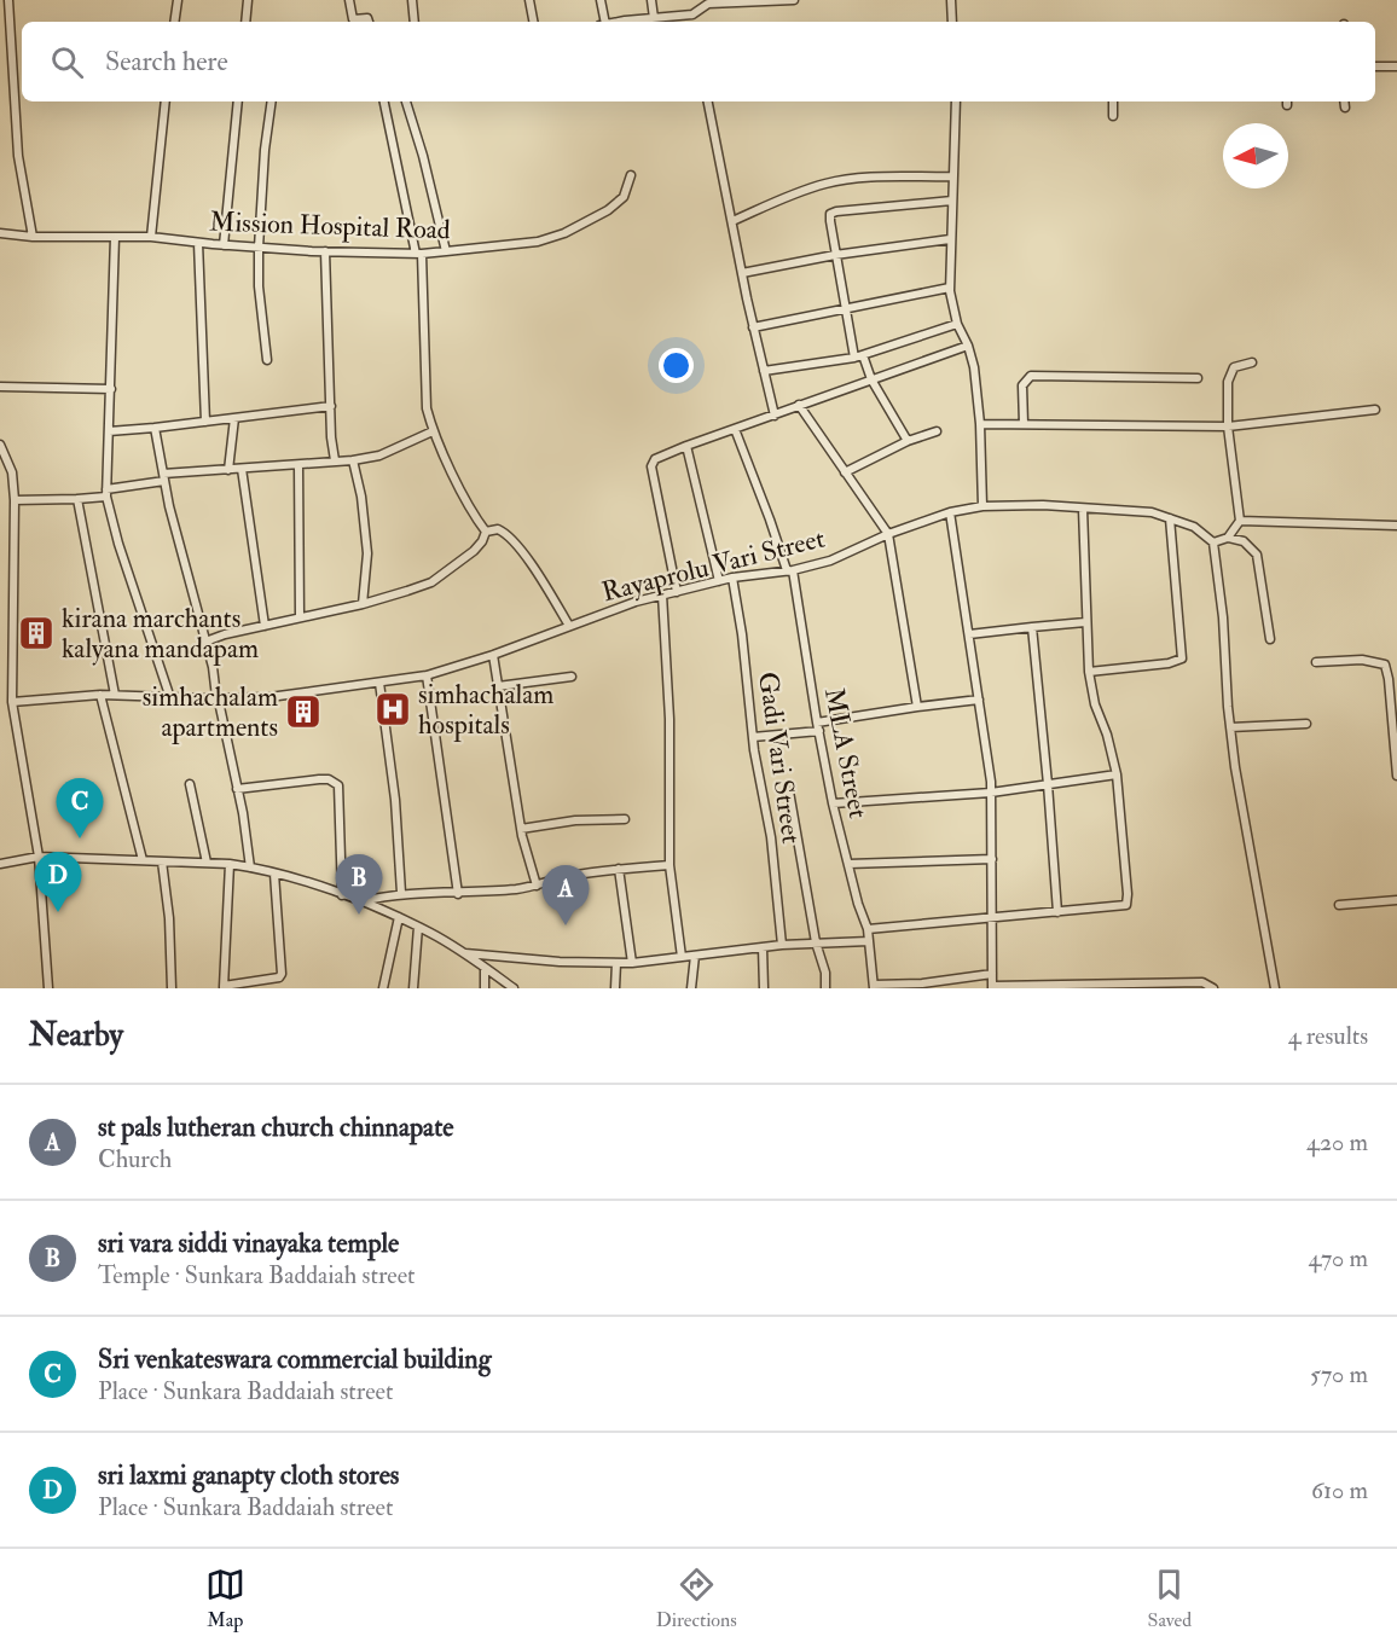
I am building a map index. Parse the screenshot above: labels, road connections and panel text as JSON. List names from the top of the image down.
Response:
{
  "streets": {
    "street": [
      "Mission Hospital Road",
      "Rayaprolu Vari Street",
      "MLA Street",
      "Gadi Vari Street"
    ]
  },
  "crossings": [
    ["Rayaprolu Vari Street", "MLA Street"],
    ["Rayaprolu Vari Street", "Gadi Vari Street"]
  ],
  "places": {
    "building": ["kirana marchants kalyana mandapam", "simhachalam apartments"],
    "hospital": ["simhachalam hospitals"]
  },
  "north": "left",
  "page": {
    "search": "Search here",
    "pins": [
      "C",
      "D",
      "B",
      "A"
    ],
    "heading": ["Nearby", "4 results"],
    "list": [
      {
        "mark": "A",
        "name": "st pals lutheran church chinnapate",
        "note": "Church",
        "value": "420 m"
      },
      {
        "mark": "B",
        "name": "sri vara siddi vinayaka temple",
        "note": "Temple · Sunkara Baddaiah street",
        "value": "470 m"
      },
      {
        "mark": "C",
        "name": "Sri venkateswara commercial building",
        "note": "Place · Sunkara Baddaiah street",
        "value": "570 m"
      },
      {
        "mark": "D",
        "name": "sri laxmi ganapty cloth stores",
        "note": "Place · Sunkara Baddaiah street",
        "value": "610 m"
      }
    ],
    "nav": ["Map", "Directions", "Saved"]
  }
}
